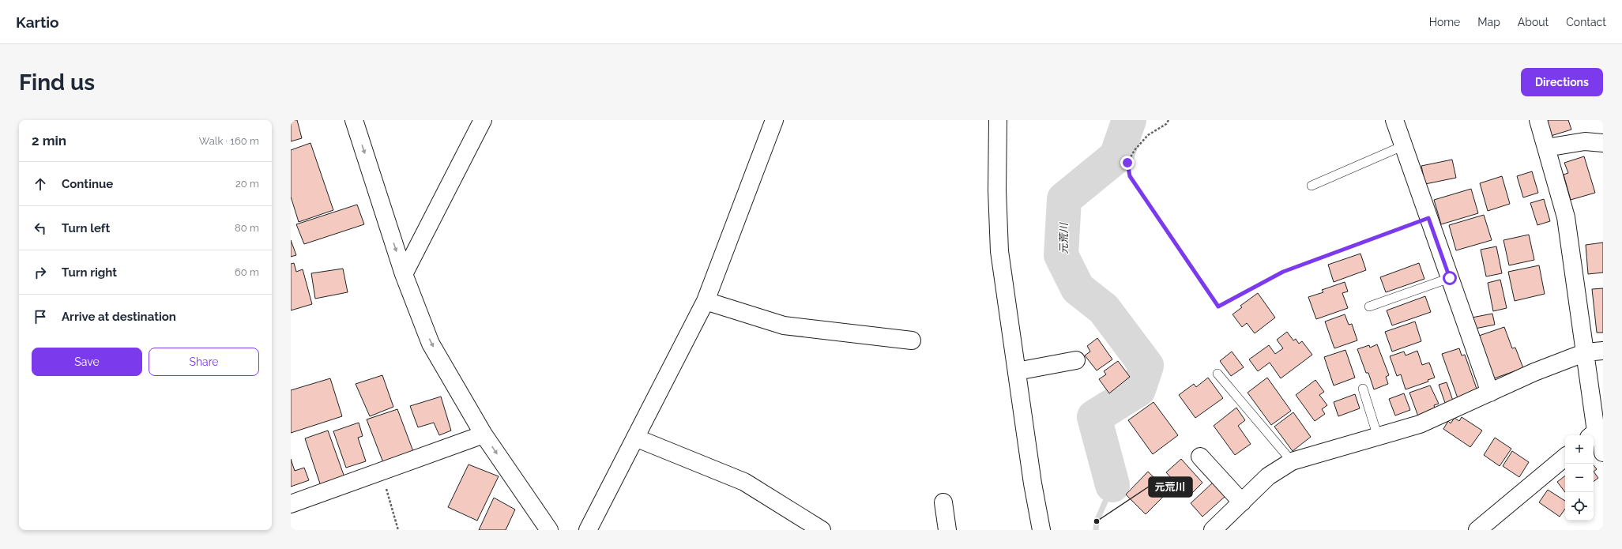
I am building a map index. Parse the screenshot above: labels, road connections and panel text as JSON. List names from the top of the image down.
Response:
{
  "water": ["元荒川"],
  "places": ["元荒川"],
  "page": {
    "header": "Kartio",
    "nav": [
      "Home",
      "Map",
      "About",
      "Contact"
    ],
    "buttons": [
      "Directions",
      ["Save", "Share"]
    ],
    "title": "Find us",
    "heading": ["2 min", "Walk · 160 m"],
    "list": [
      ["Continue", "20 m"],
      ["Turn left", "80 m"],
      ["Turn right", "60 m"],
      "Arrive at destination"
    ],
    "map_buttons": ["+", "−"]
  }
}
